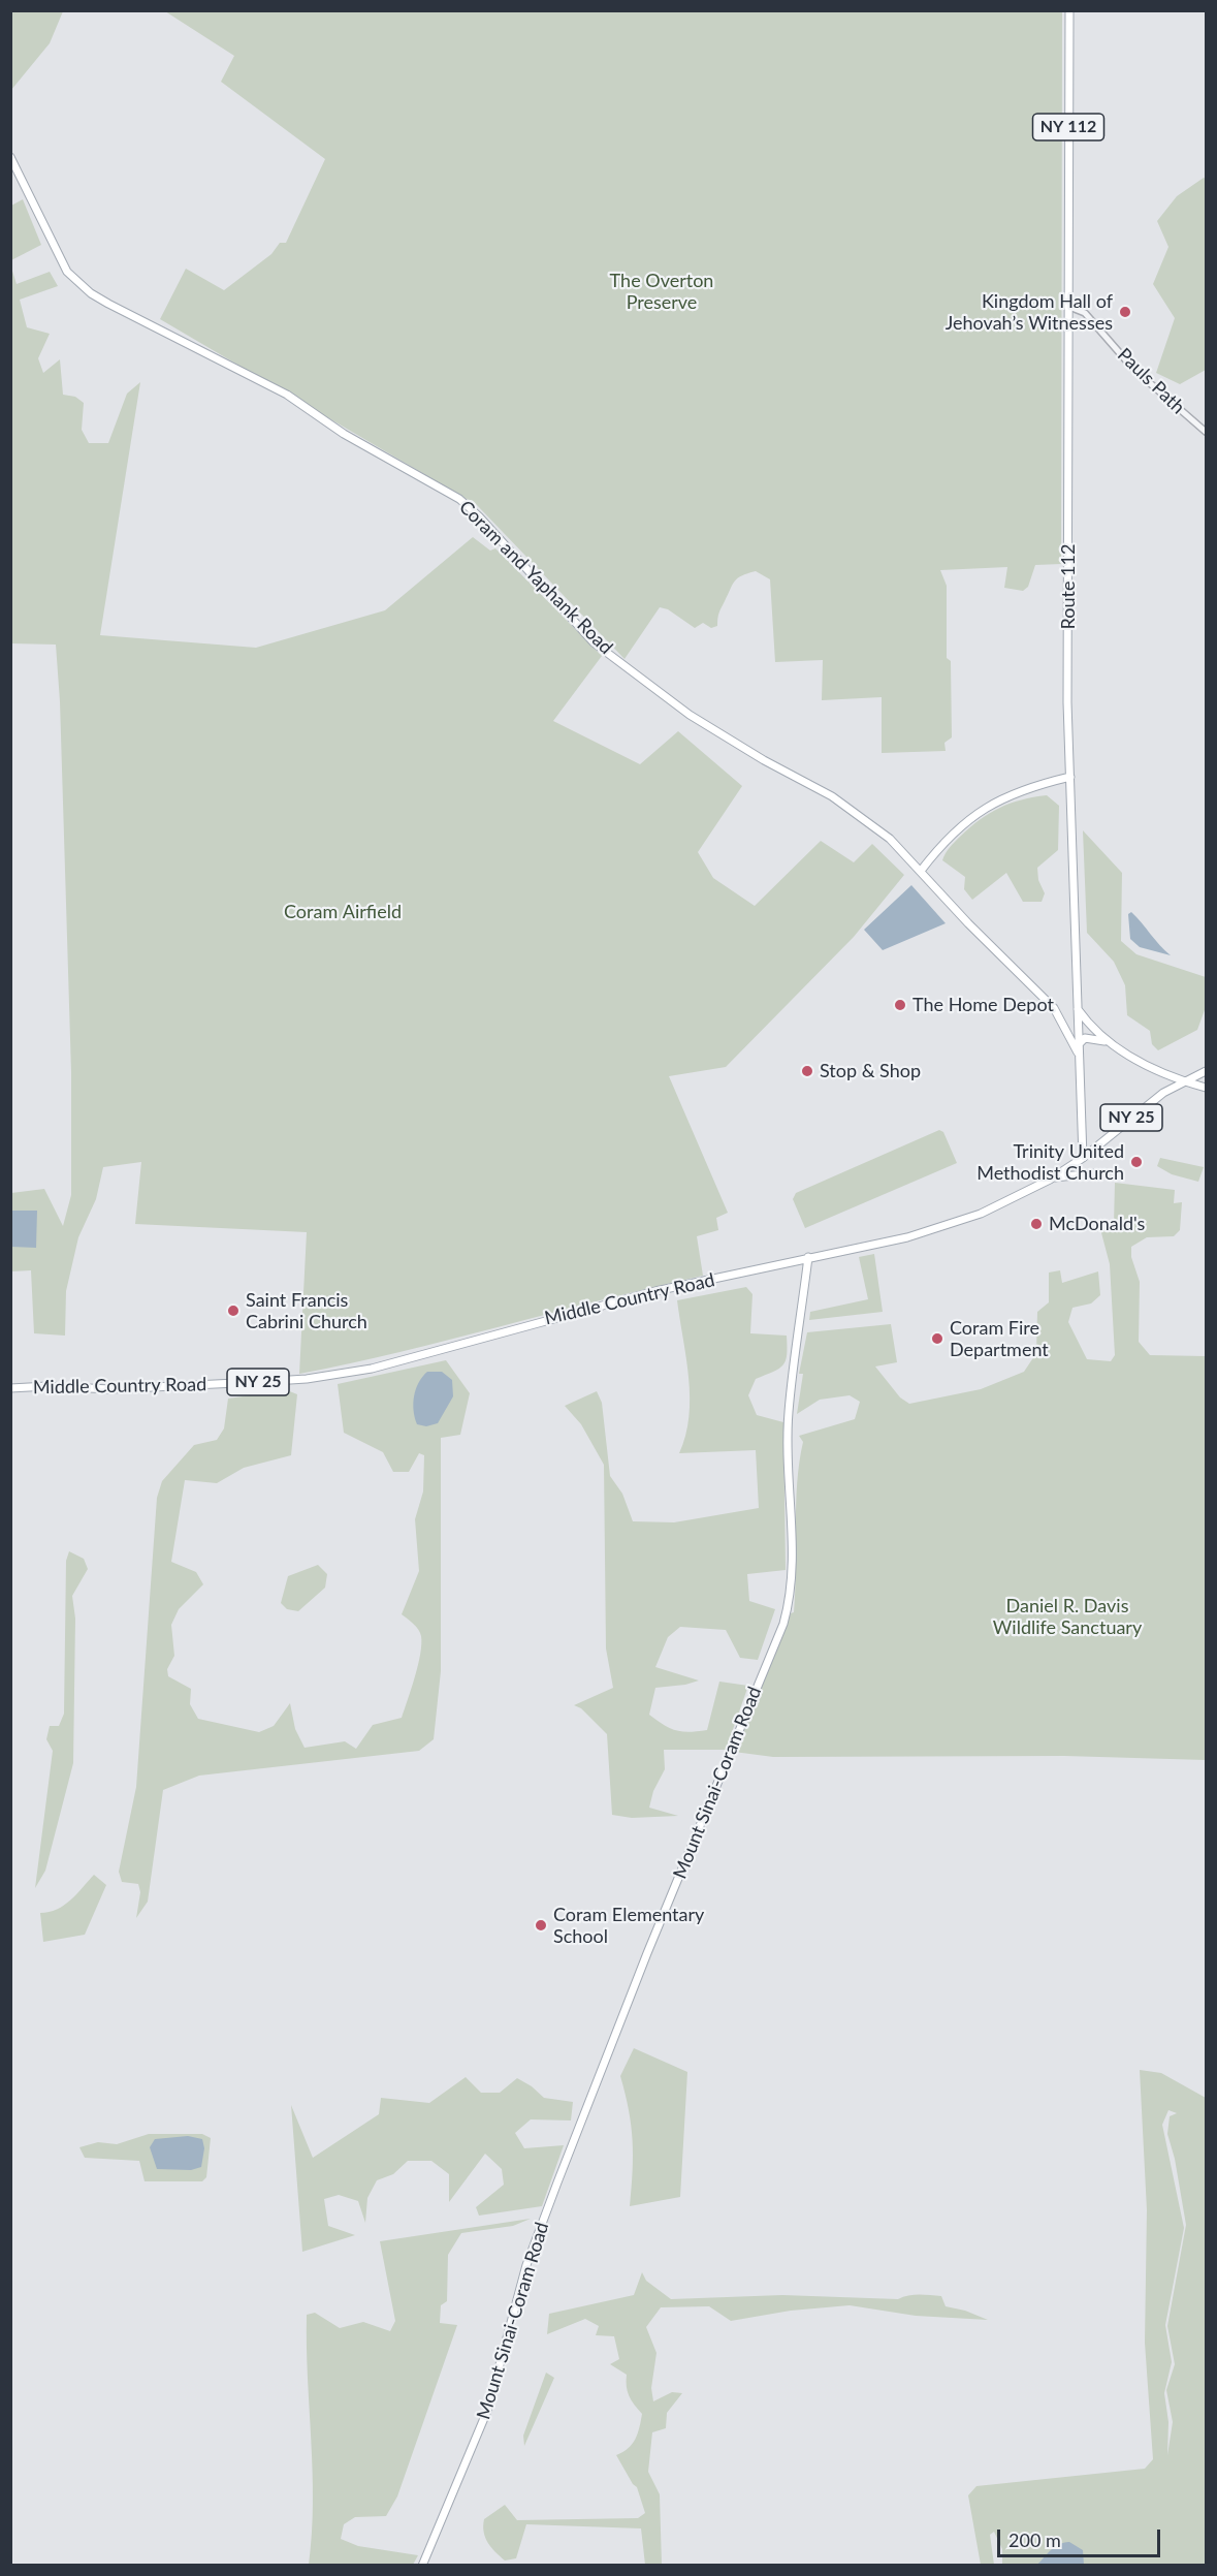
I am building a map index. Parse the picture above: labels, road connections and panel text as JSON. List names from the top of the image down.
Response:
{
  "streets": {
    "main road": [
      "NY 112",
      "Coram and Yaphank Road",
      "Route 112",
      "NY 25",
      "Middle Country Road",
      "Mount Sinai-Coram Road"
    ],
    "street": ["Pauls Path"]
  },
  "crossings": [
    ["Pauls Path", "Route 112"],
    ["Coram and Yaphank Road", "Route 112"],
    ["Route 112", "Middle Country Road"],
    ["Middle Country Road", "Mount Sinai-Coram Road"]
  ],
  "parks": ["The Overton Preserve", "Coram Airfield", "Daniel R. Davis Wildlife Sanctuary"],
  "places": [
    "Kingdom Hall of Jehovah’s Witnesses",
    "The Home Depot",
    "Stop & Shop",
    "Trinity United Methodist Church",
    "McDonald's",
    "Saint Francis Cabrini Church",
    "Coram Fire Department",
    "Coram Elementary School"
  ],
  "scale_bar": "200 m"
}
